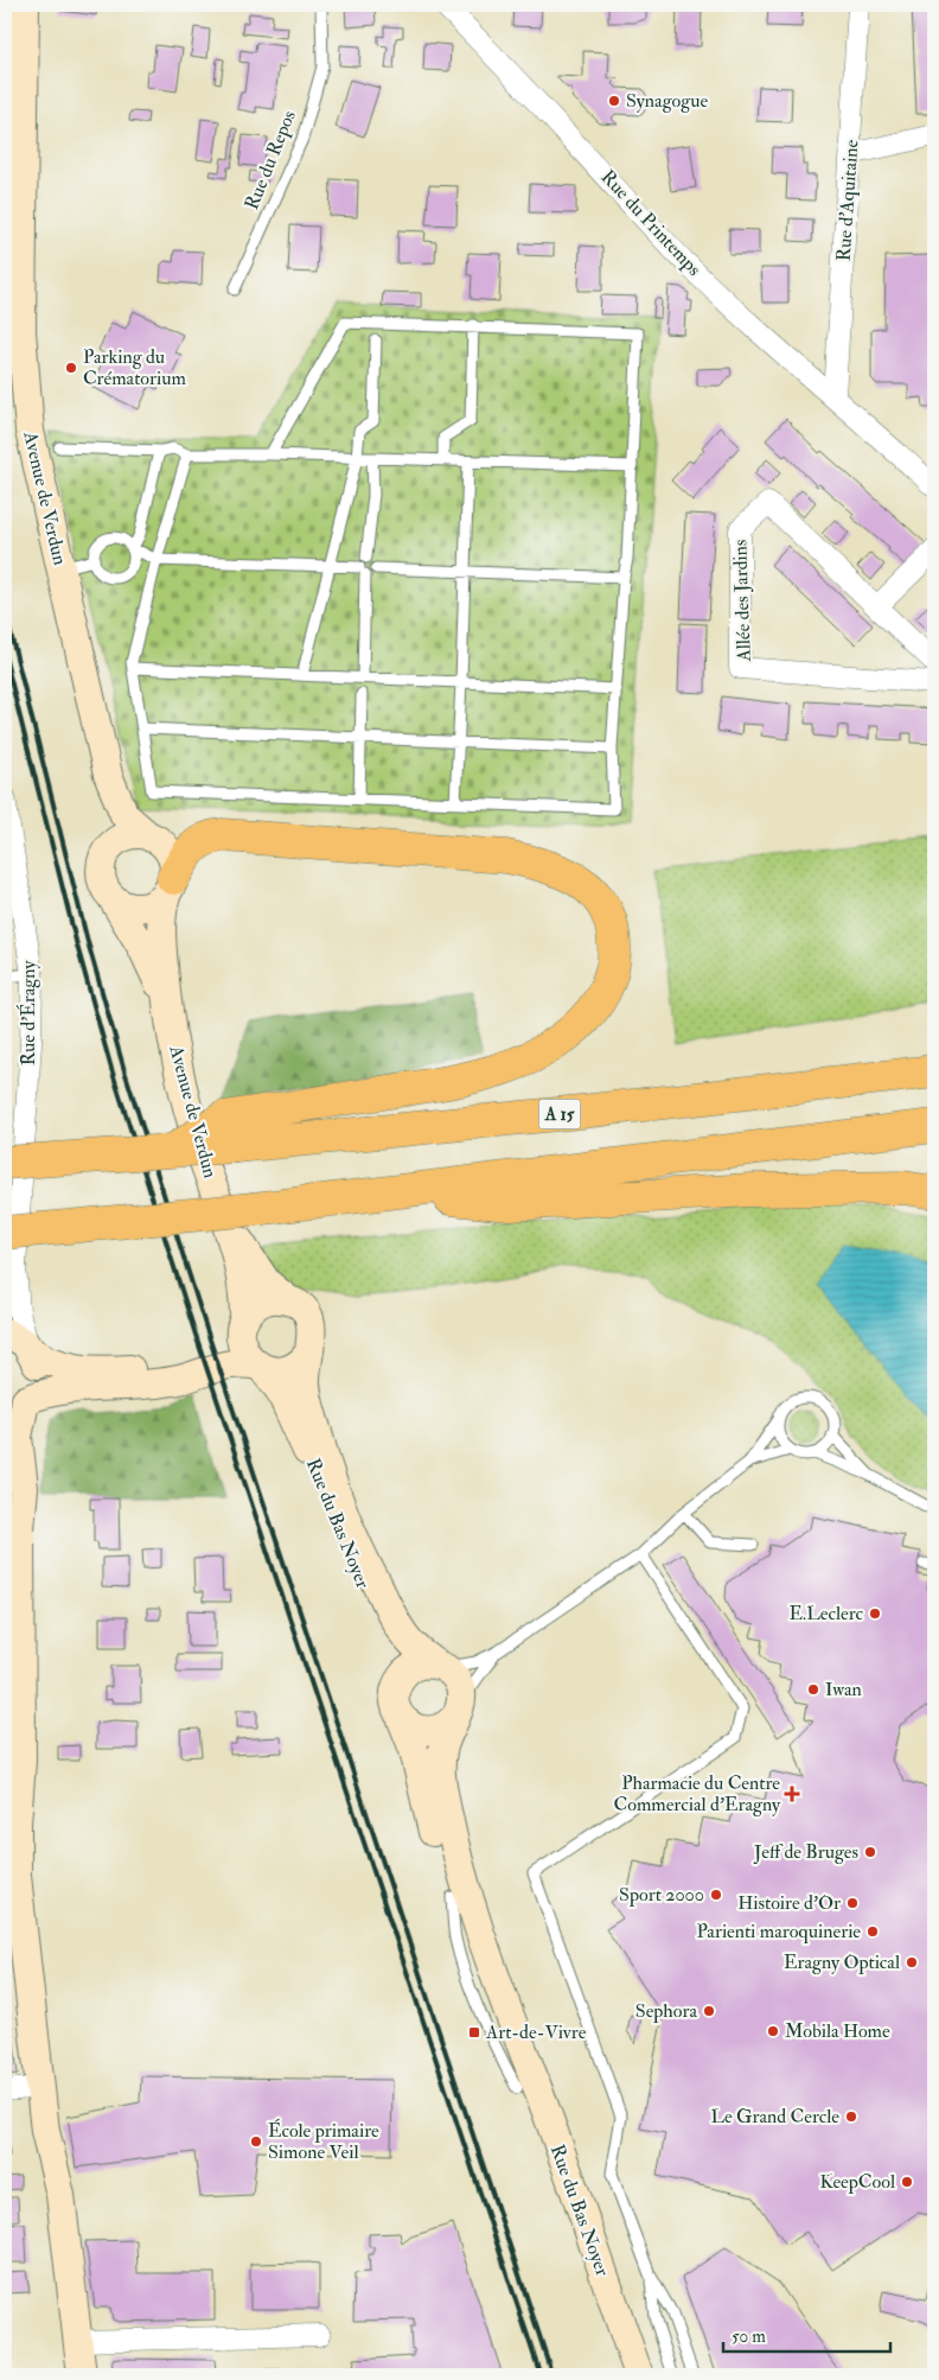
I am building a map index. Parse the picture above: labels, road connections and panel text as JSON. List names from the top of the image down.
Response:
{
  "streets": {
    "highway": ["A 15"],
    "main road": ["Avenue de Verdun", "Rue du Bas Noyer"],
    "street": [
      "Rue d'Aquitaine",
      "Rue du Printemps",
      "Allée des Jardins",
      "Rue d'Éragny"
    ],
    "lane": ["Rue du Repos"]
  },
  "crossings": [
    ["Rue d'Aquitaine", "Rue du Printemps"],
    ["Avenue de Verdun", "Rue du Bas Noyer"]
  ],
  "places": {
    "other": [
      "Synagogue",
      "Parking du Crématorium",
      "E.Leclerc",
      "Iwan",
      "Jeff de Bruges",
      "Sport 2000",
      "Histoire d'Or",
      "Parienti maroquinerie",
      "Eragny Optical",
      "Sephora",
      "Mobila Home",
      "Le Grand Cercle",
      "École primaire Simone Veil",
      "KeepCool"
    ],
    "health": ["Pharmacie du Centre Commercial d'Eragny"],
    "transit": ["Art-de-Vivre"]
  },
  "scale_bar": "50 m"
}
